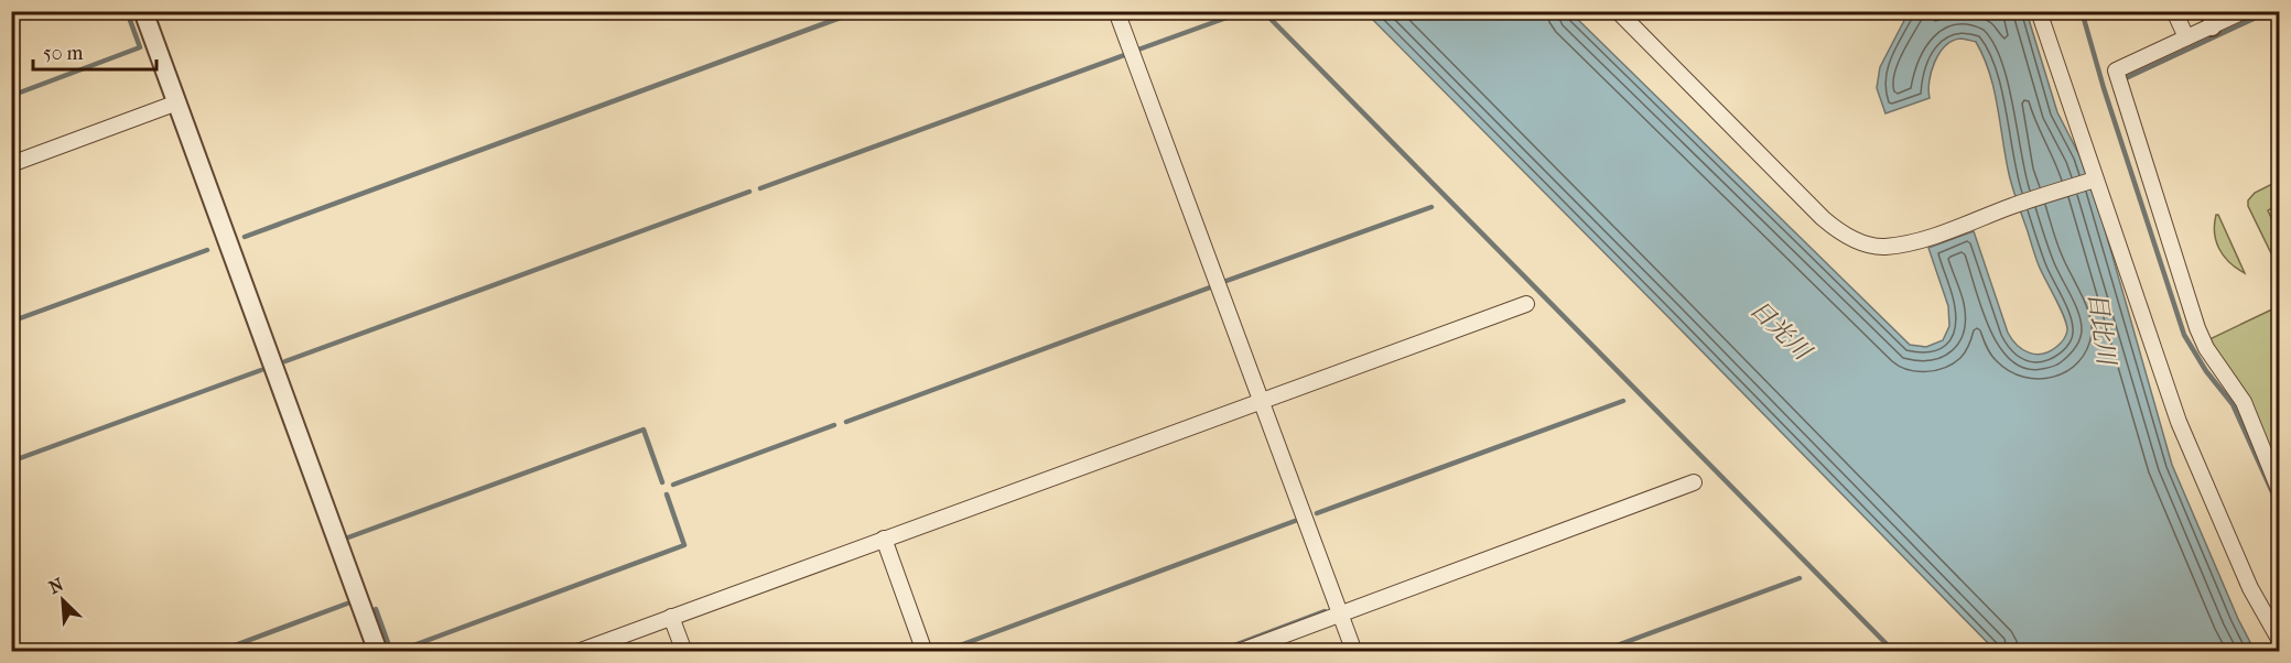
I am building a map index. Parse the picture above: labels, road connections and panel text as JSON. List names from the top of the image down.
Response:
{
  "water": ["目比川", "日光川"],
  "scale_bar": "50 m",
  "north": "top left"
}
